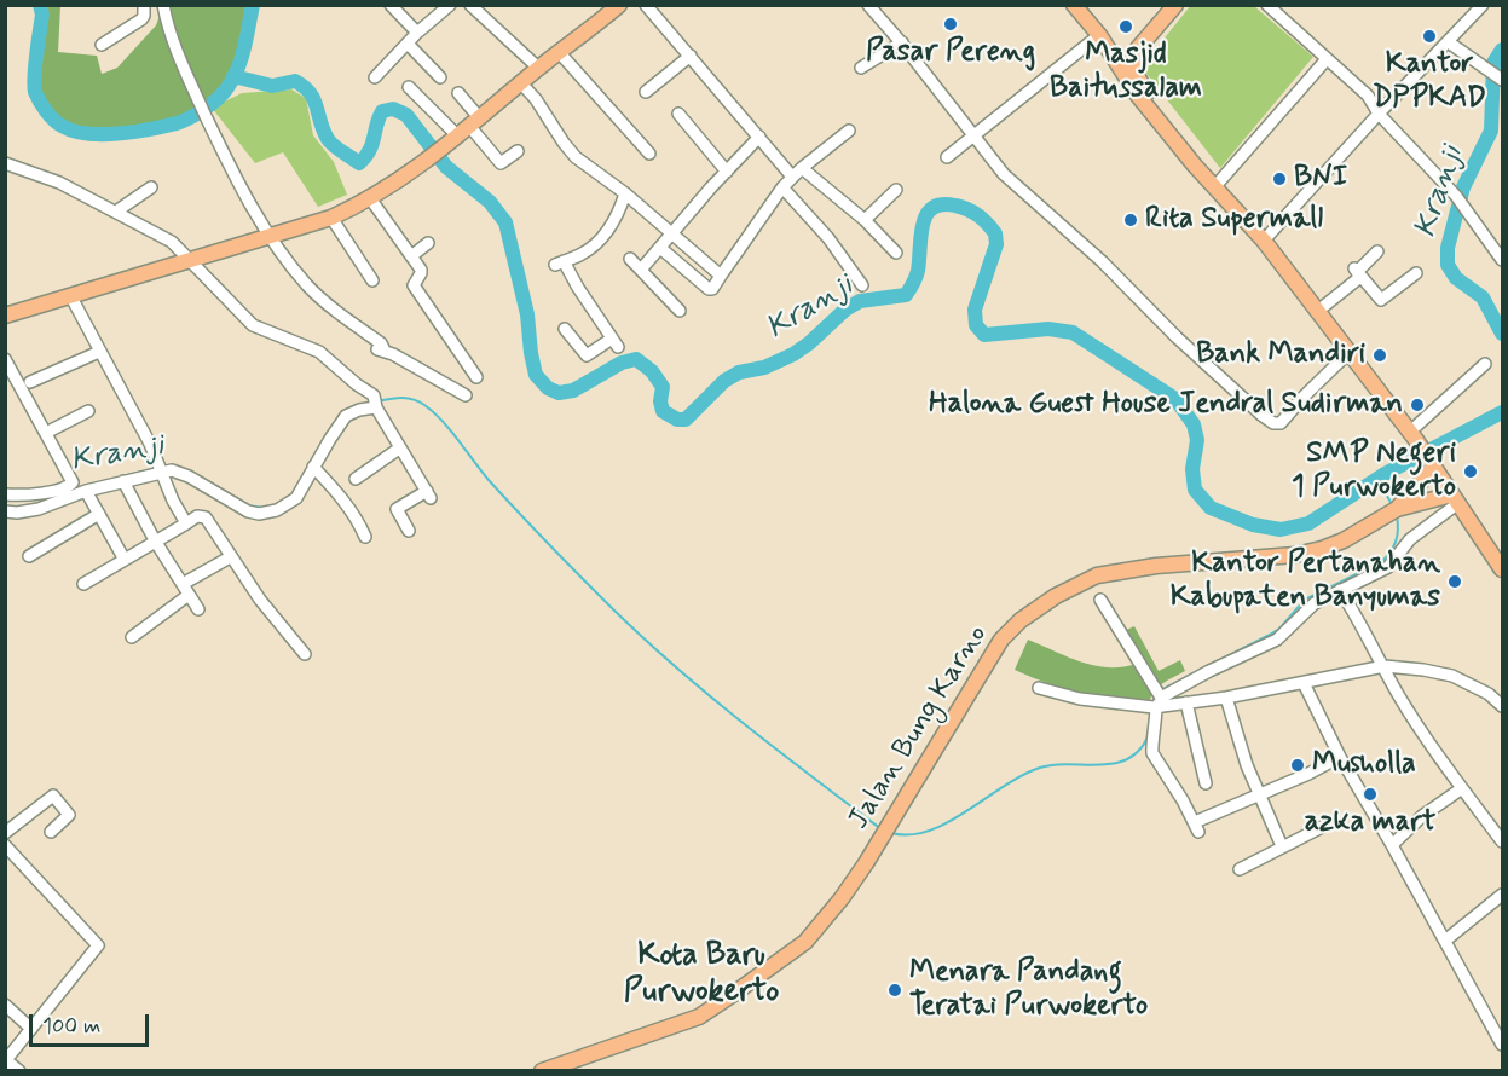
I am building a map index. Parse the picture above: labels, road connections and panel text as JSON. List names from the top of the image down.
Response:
{
  "streets": {
    "main road": ["Jalan Bung Karno"]
  },
  "districts": ["Kota Baru Purwokerto"],
  "water": ["Kranji"],
  "places": [
    "Pasar Pereng",
    "Masjid Baitussalam",
    "Kantor DPPKAD",
    "BNI",
    "Rita Supermall",
    "Bank Mandiri",
    "Halona Guest House Jendral Sudirman",
    "SMP Negeri 1 Purwokerto",
    "Kantor Pertanahan Kabupaten Banyumas",
    "Musholla",
    "azka mart",
    "Menara Pandang Teratai Purwokerto"
  ],
  "scale_bar": "100 m"
}
